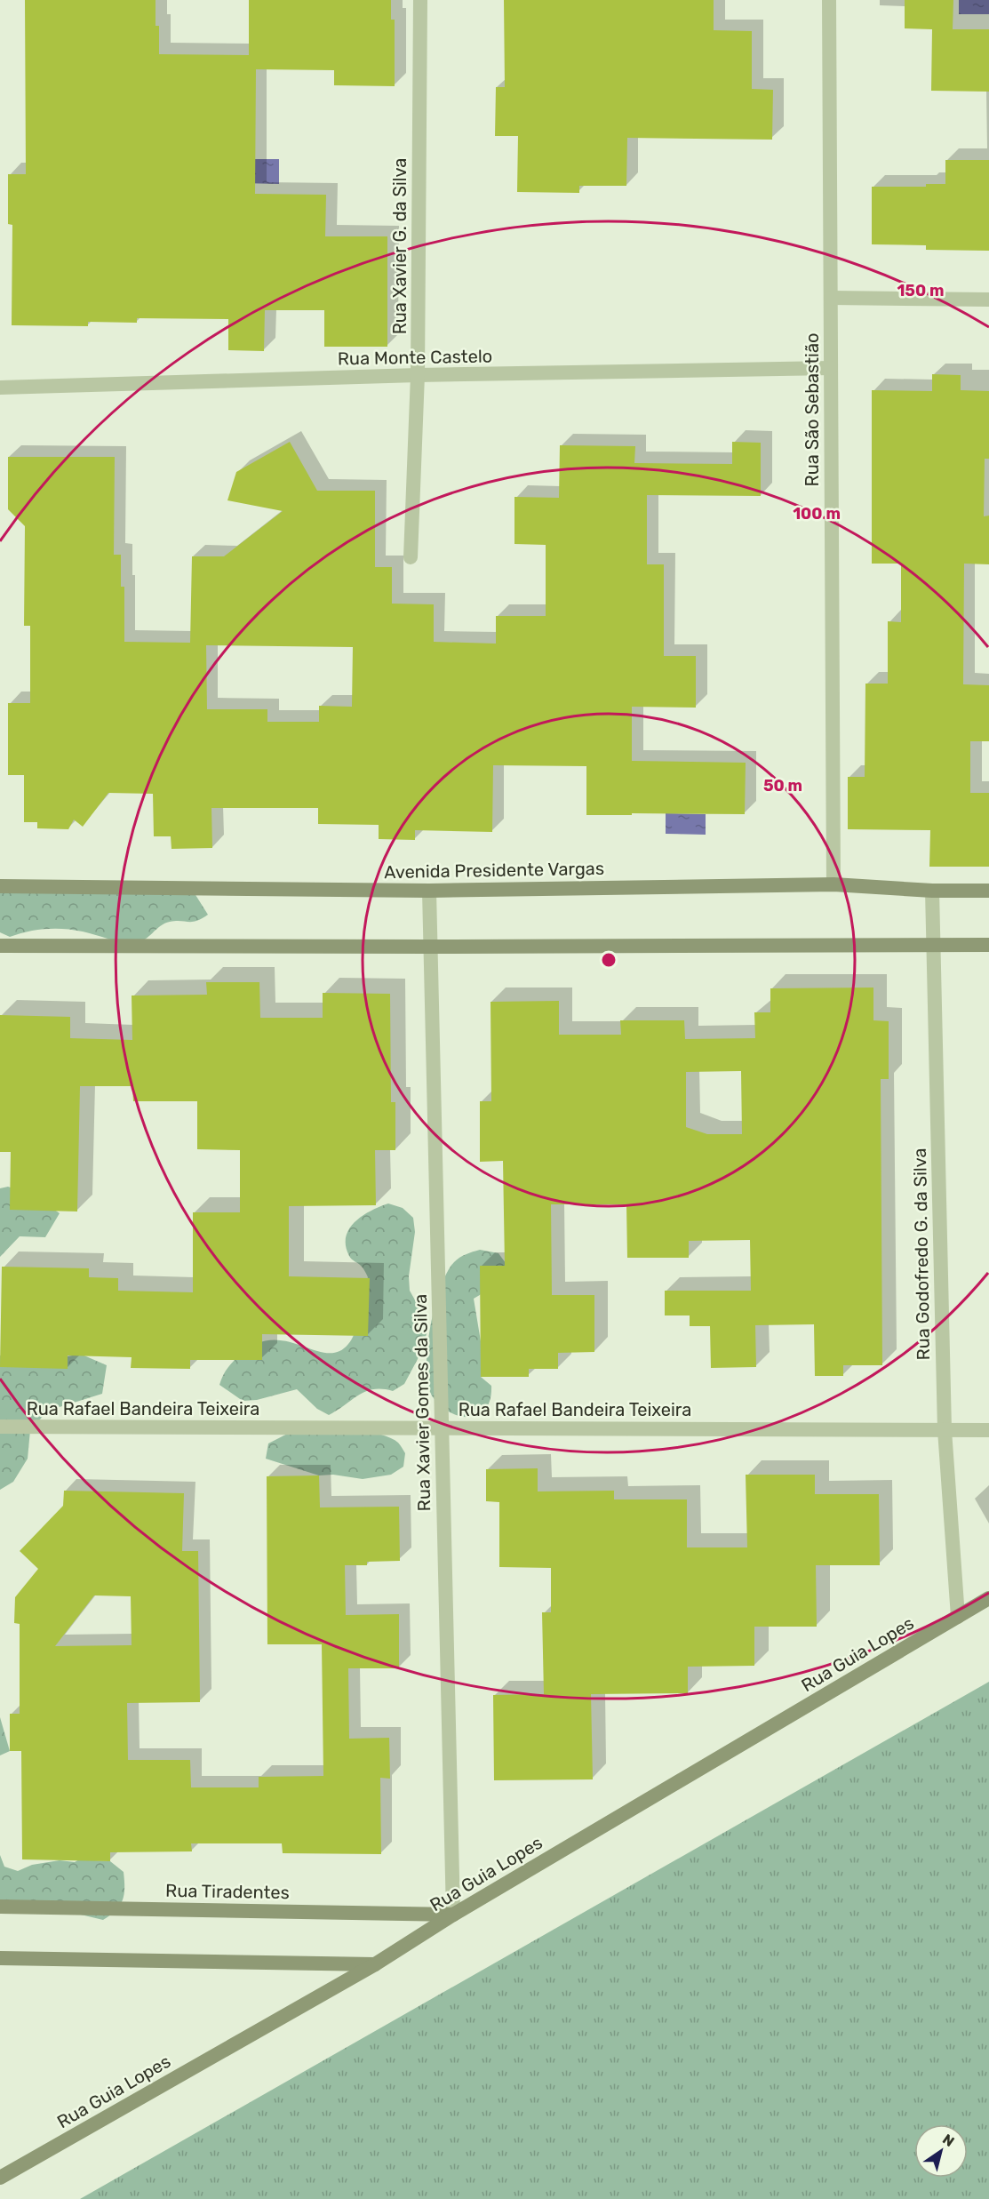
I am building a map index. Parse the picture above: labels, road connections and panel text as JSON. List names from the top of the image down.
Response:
{
  "streets": {
    "main road": ["Avenida Presidente Vargas", "Rua Guia Lopes", "Rua Tiradentes"],
    "street": [
      "Rua Xavier G. da Silva",
      "Rua Monte Castelo",
      "Rua São Sebastião",
      "Rua Godofredo G. da Silva",
      "Rua Xavier Gomes da Silva",
      "Rua Rafael Bandeira Teixeira"
    ]
  },
  "crossings": [
    ["Rua Xavier G. da Silva", "Rua Monte Castelo"],
    ["Rua Monte Castelo", "Rua São Sebastião"],
    ["Rua São Sebastião", "Avenida Presidente Vargas"],
    ["Avenida Presidente Vargas", "Rua Godofredo G. da Silva"],
    ["Avenida Presidente Vargas", "Rua Xavier Gomes da Silva"],
    ["Rua Godofredo G. da Silva", "Rua Rafael Bandeira Teixeira"],
    ["Rua Godofredo G. da Silva", "Rua Guia Lopes"],
    ["Rua Xavier Gomes da Silva", "Rua Rafael Bandeira Teixeira"],
    ["Rua Xavier Gomes da Silva", "Rua Guia Lopes"],
    ["Rua Xavier Gomes da Silva", "Rua Tiradentes"],
    ["Rua Guia Lopes", "Rua Tiradentes"]
  ],
  "north": "top right",
  "rings": ["150 m", "100 m", "50 m"]
}
